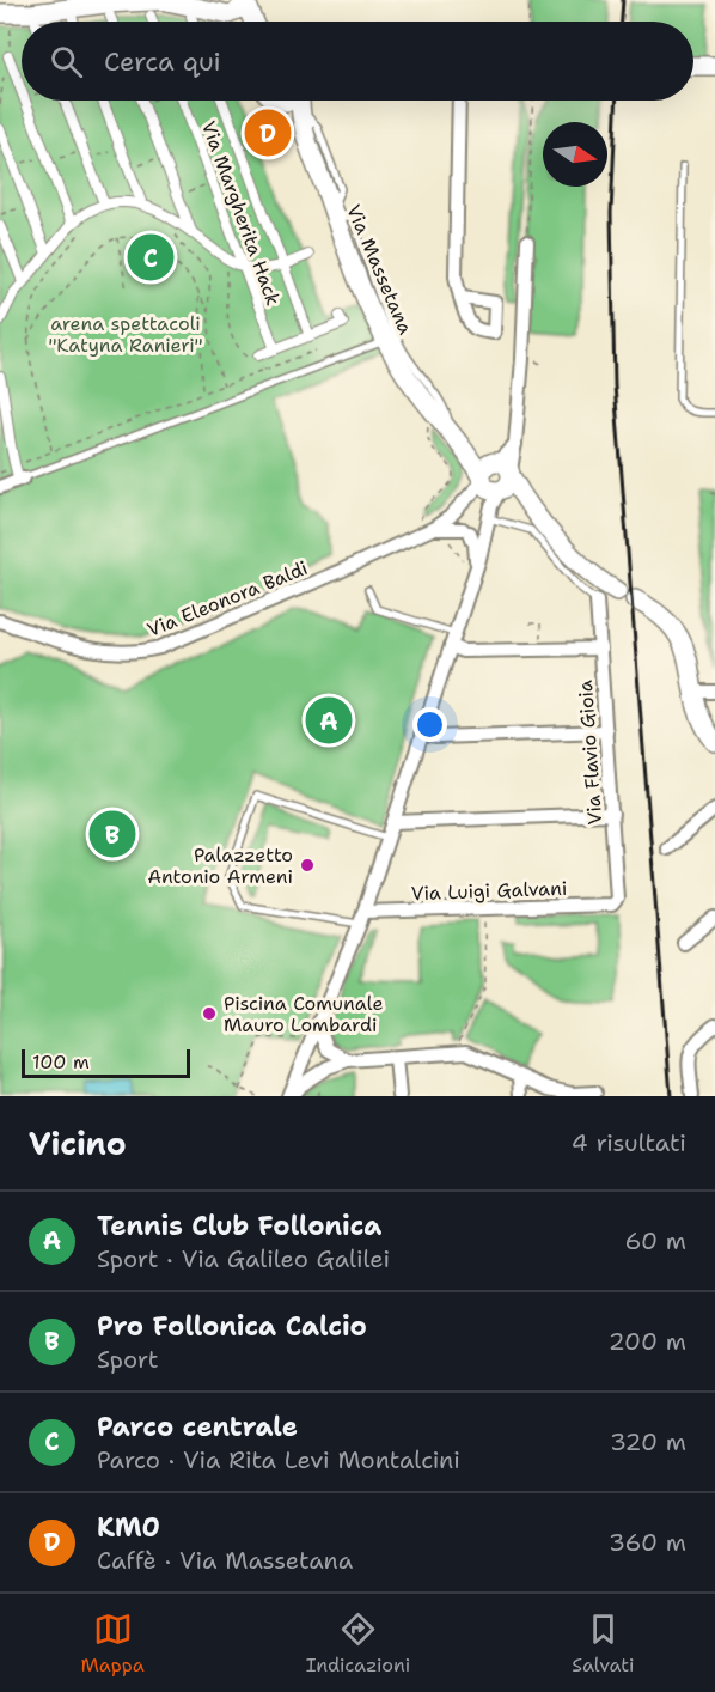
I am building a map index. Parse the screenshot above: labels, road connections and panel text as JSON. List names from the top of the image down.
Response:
{
  "streets": {
    "main road": ["Via Massetana"],
    "street": [
      "Via Margherita Hack",
      "Via Eleonora Baldi",
      "Via Flavio Gioia",
      "Via Luigi Galvani"
    ]
  },
  "crossings": [
    ["Via Flavio Gioia", "Via Luigi Galvani"]
  ],
  "parks": ["arena spettacoli \"Katyna Ranieri\""],
  "places": ["Palazzetto Antonio Armeni", "Piscina Comunale Mauro Lombardi"],
  "scale_bar": "100 m",
  "north": "right",
  "page": {
    "search": "Cerca qui",
    "pins": [
      "D",
      "C",
      "A",
      "B"
    ],
    "scale": "100 m",
    "heading": ["Vicino", "4 risultati"],
    "list": [
      {
        "mark": "A",
        "name": "Tennis Club Follonica",
        "note": "Sport · Via Galileo Galilei",
        "value": "60 m"
      },
      {
        "mark": "B",
        "name": "Pro Follonica Calcio",
        "note": "Sport",
        "value": "200 m"
      },
      {
        "mark": "C",
        "name": "Parco centrale",
        "note": "Parco · Via Rita Levi Montalcini",
        "value": "320 m"
      },
      {
        "mark": "D",
        "name": "KM0",
        "note": "Caffè · Via Massetana",
        "value": "360 m"
      }
    ],
    "nav": ["Mappa", "Indicazioni", "Salvati"]
  }
}
